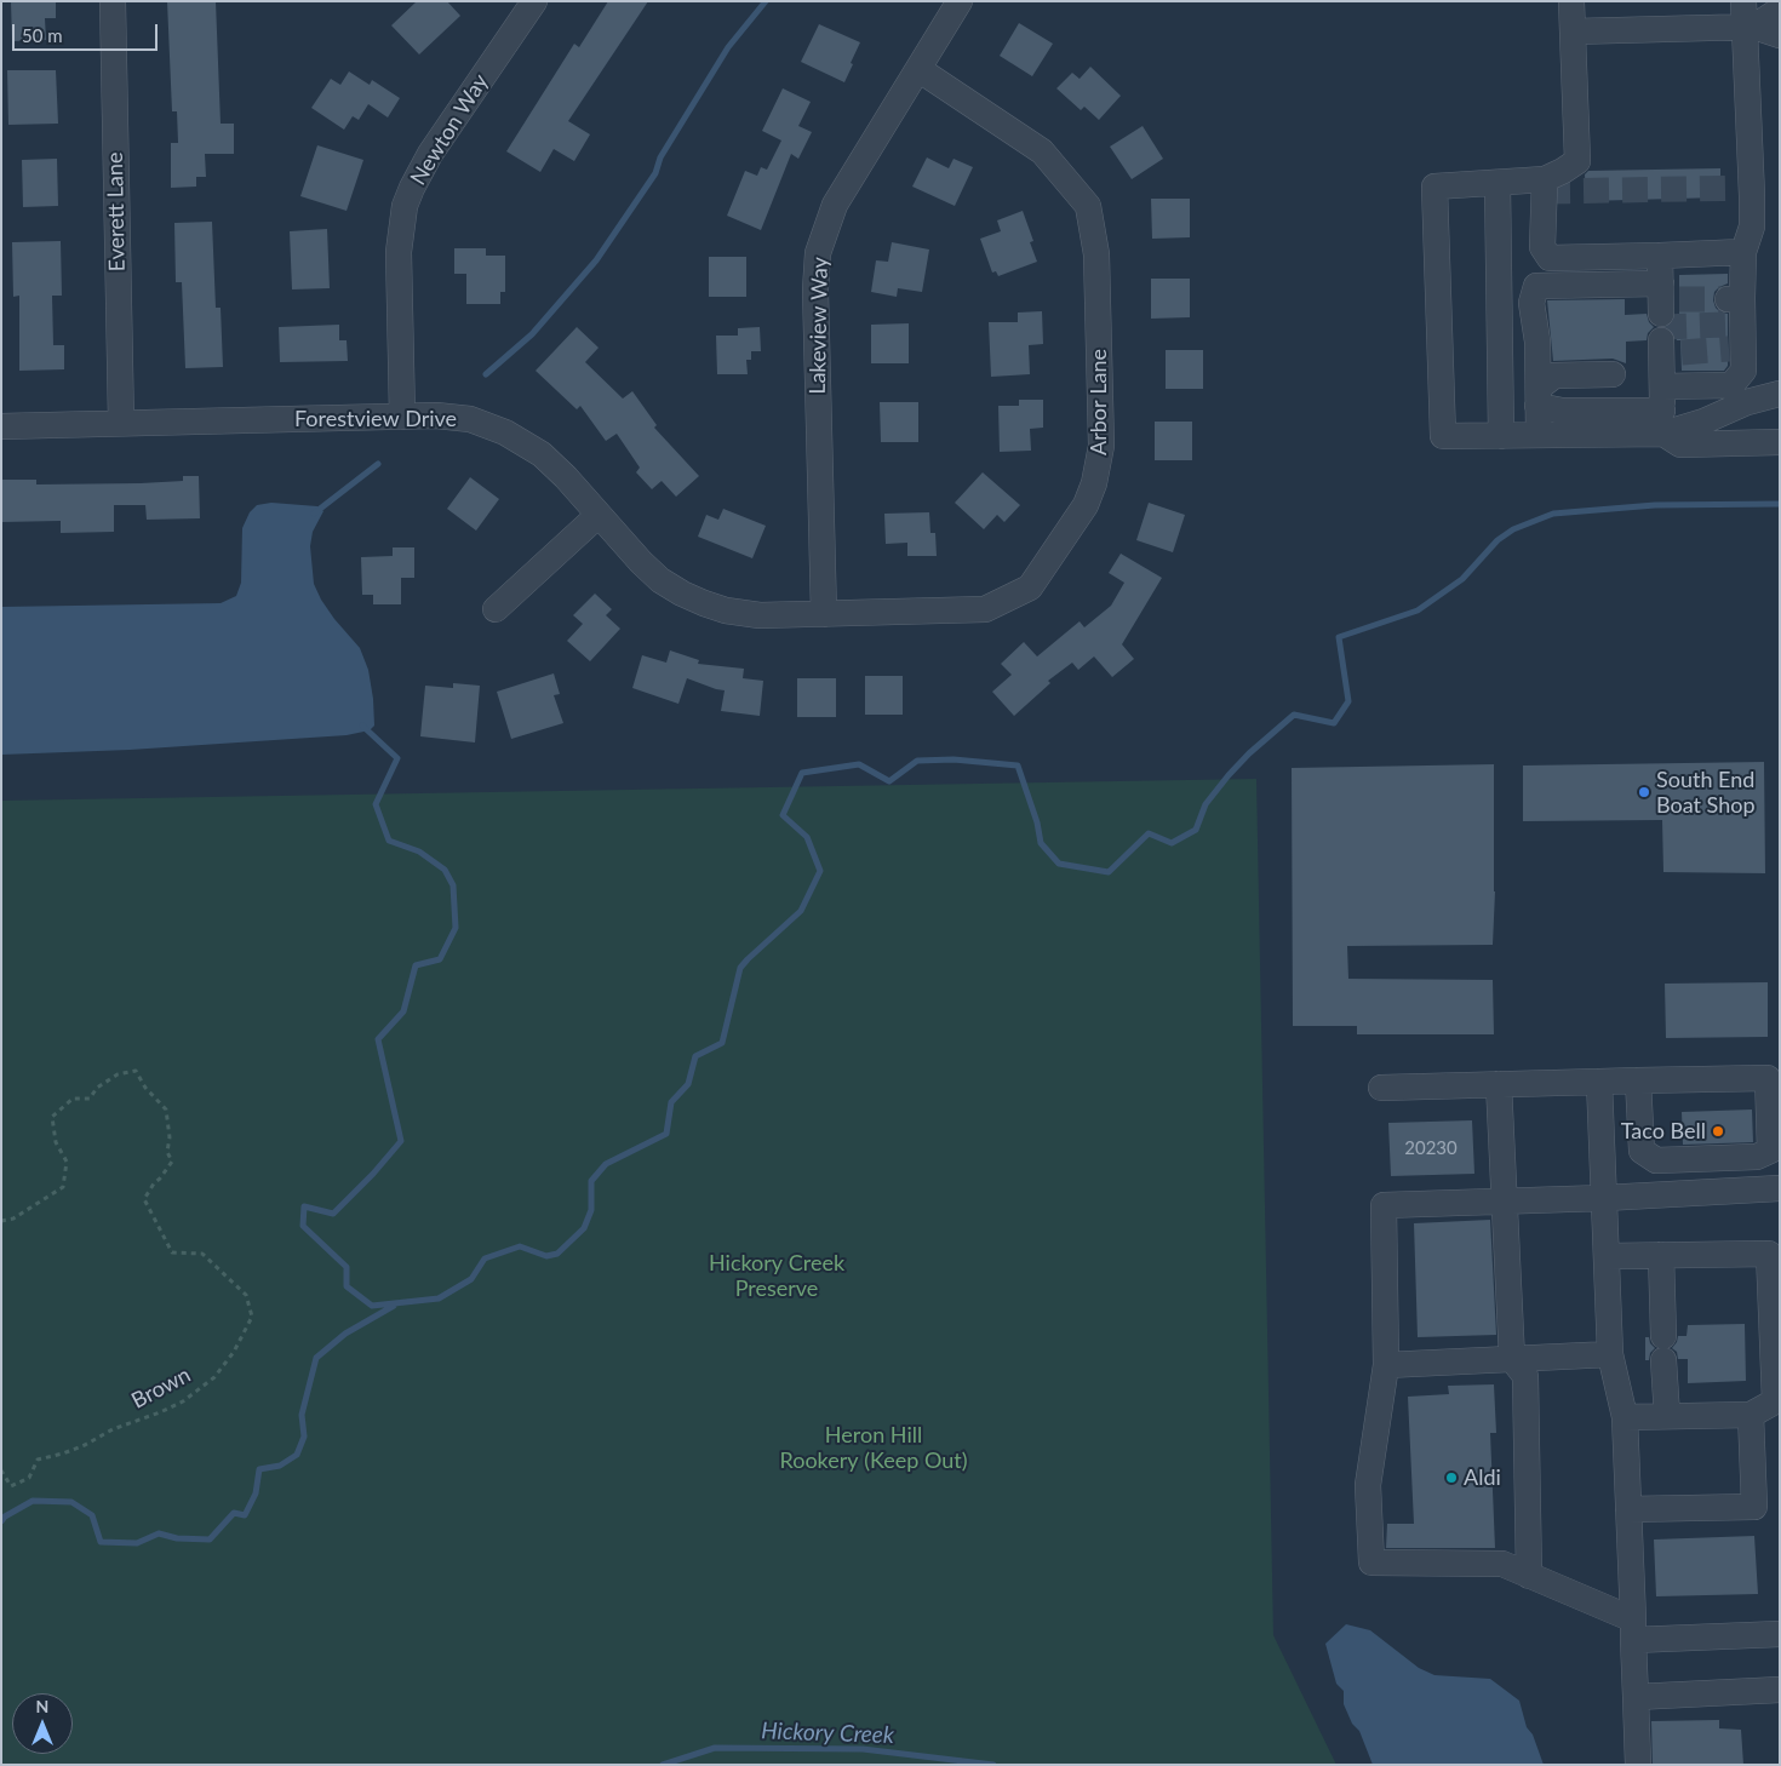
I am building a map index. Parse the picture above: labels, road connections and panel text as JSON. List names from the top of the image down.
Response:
{
  "streets": {
    "street": [
      "Newton Way",
      "Everett Lane",
      "Lakeview Way",
      "Arbor Lane",
      "Forestview Drive"
    ],
    "path": ["Brown"]
  },
  "crossings": [
    ["Newton Way", "Forestview Drive"],
    ["Everett Lane", "Forestview Drive"],
    ["Lakeview Way", "Arbor Lane"],
    ["Lakeview Way", "Forestview Drive"],
    ["Arbor Lane", "Forestview Drive"]
  ],
  "water": ["Hickory Creek"],
  "parks": ["Hickory Creek Preserve", "Heron Hill Rookery (Keep Out)"],
  "places": ["South End Boat Shop", "Taco Bell", "Aldi"],
  "house_numbers": ["20230"],
  "scale_bar": "50 m",
  "north": "top"
}
